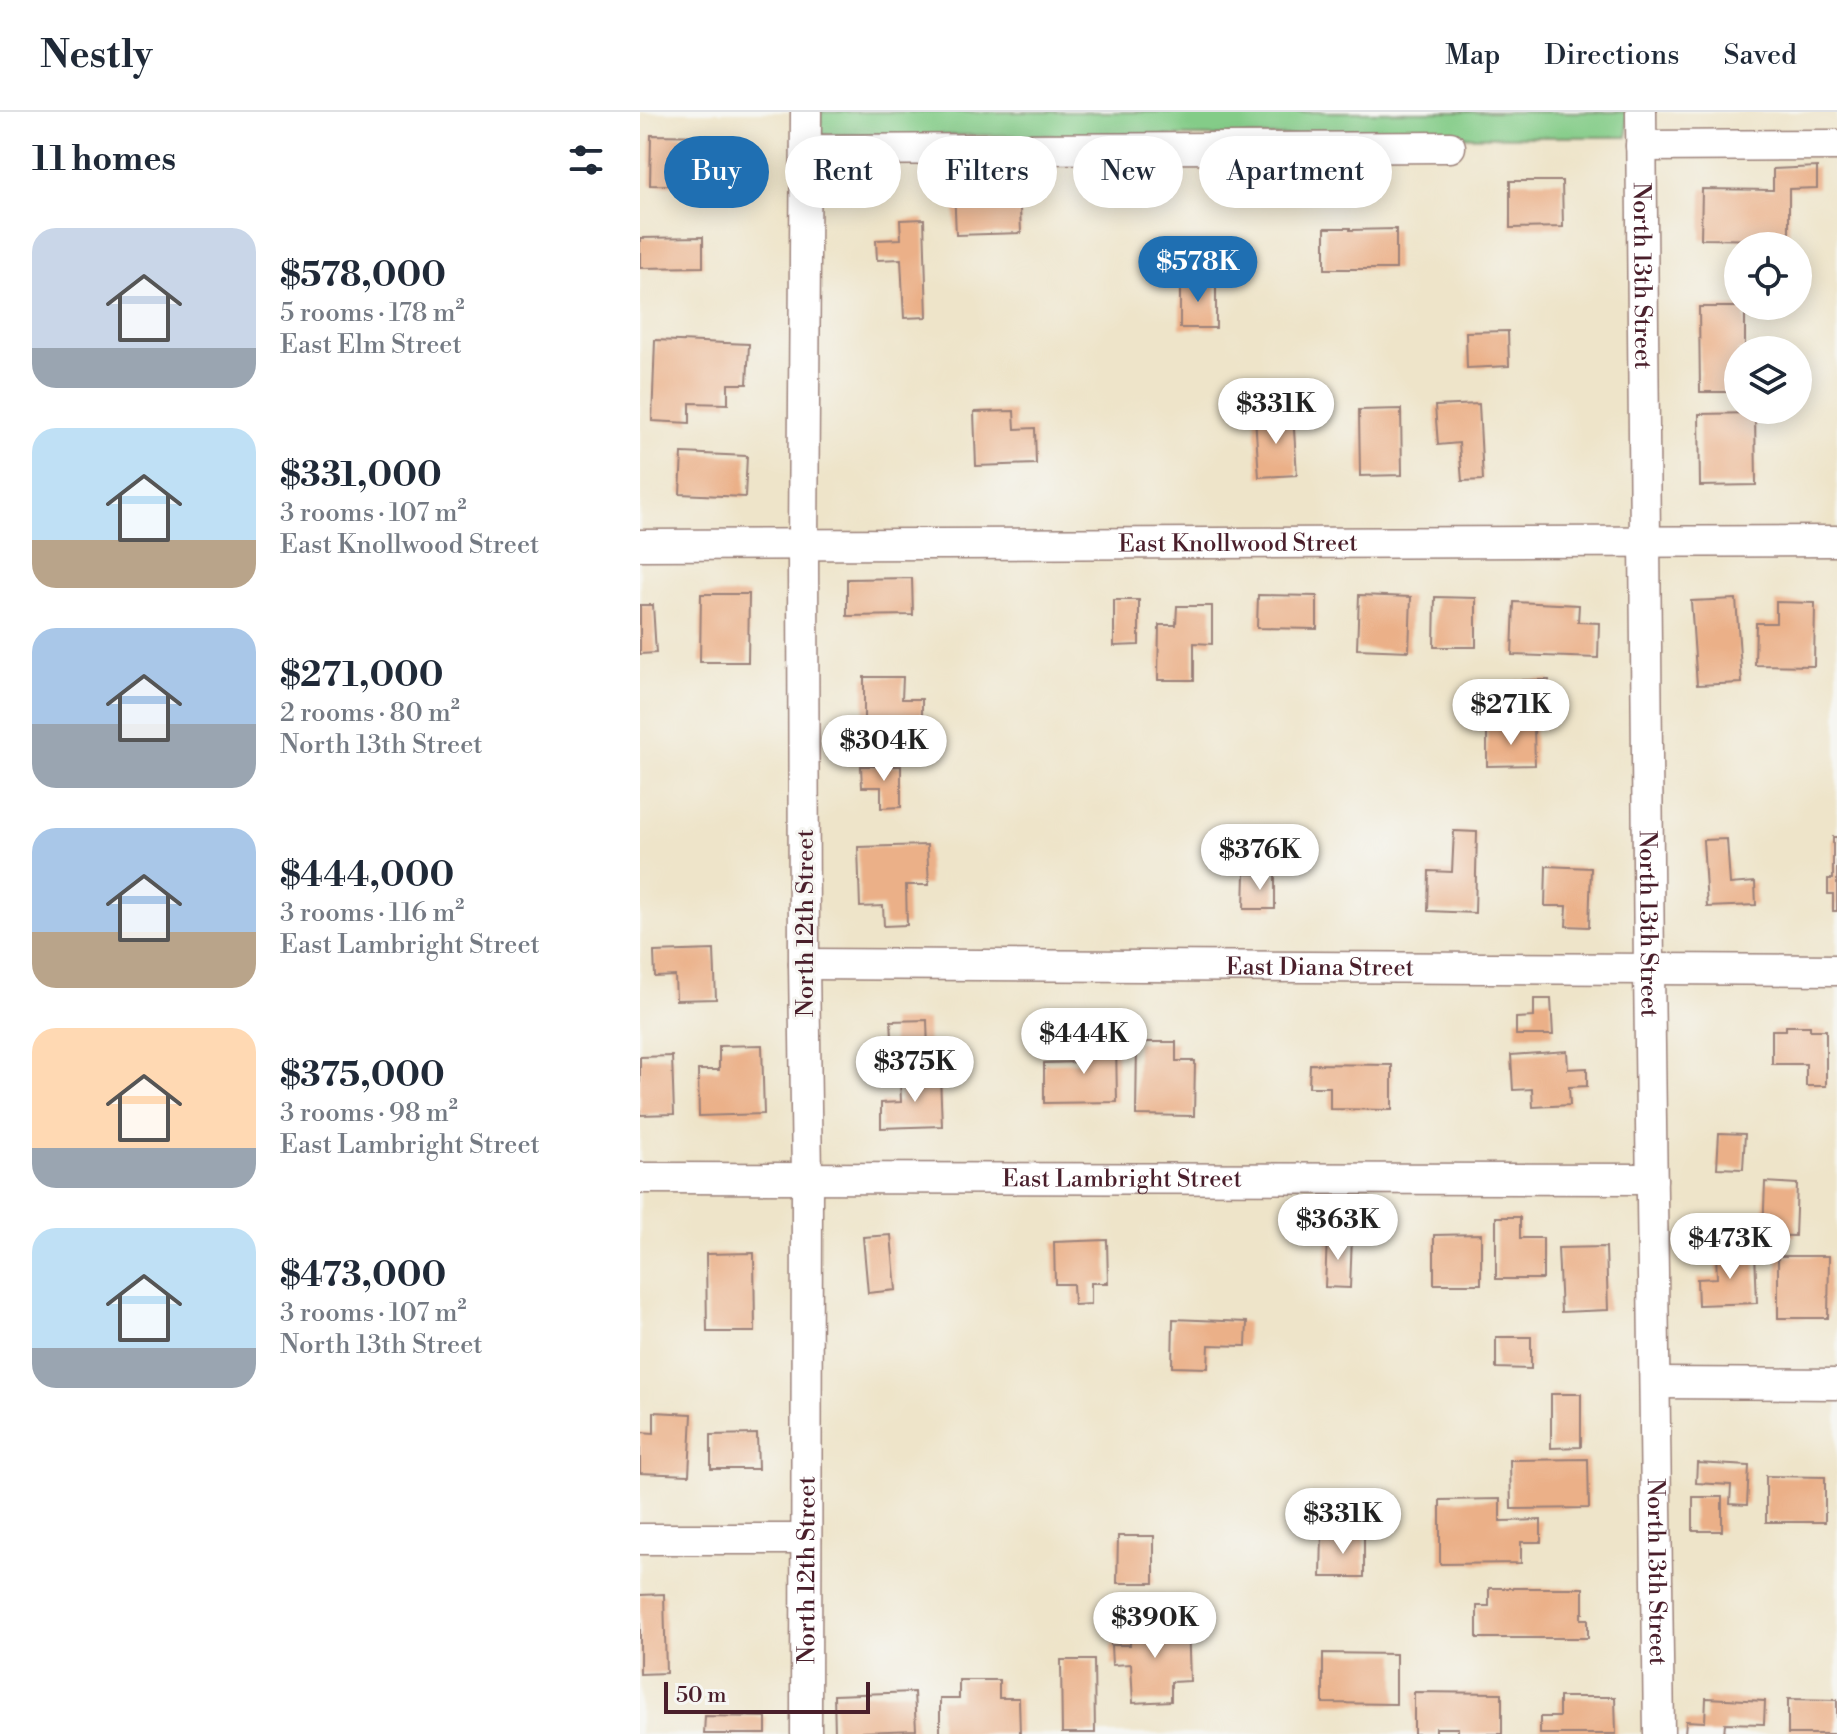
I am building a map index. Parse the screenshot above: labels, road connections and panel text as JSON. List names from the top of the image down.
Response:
{
  "streets": {
    "street": [
      "North 13th Street",
      "East Knollwood Street",
      "North 12th Street",
      "East Diana Street",
      "East Lambright Street"
    ]
  },
  "crossings": [
    ["North 13th Street", "East Knollwood Street"],
    ["North 13th Street", "East Diana Street"],
    ["North 13th Street", "East Lambright Street"],
    ["East Knollwood Street", "North 12th Street"],
    ["North 12th Street", "East Diana Street"],
    ["North 12th Street", "East Lambright Street"]
  ],
  "scale_bar": "50 m",
  "page": {
    "header": "Nestly",
    "nav": ["Map", "Directions", "Saved"],
    "heading": "11 homes",
    "chip": [
      "Buy",
      "Rent",
      "Filters",
      "New",
      "Apartment"
    ],
    "list": [
      {
        "name": "$578,000",
        "note": "5 rooms · 178 m² · East Elm Street"
      },
      {
        "name": "$331,000",
        "note": "3 rooms · 107 m² · East Knollwood Street"
      },
      {
        "name": "$271,000",
        "note": "2 rooms · 80 m² · North 13th Street"
      },
      {
        "name": "$444,000",
        "note": "3 rooms · 116 m² · East Lambright Street"
      },
      {
        "name": "$375,000",
        "note": "3 rooms · 98 m² · East Lambright Street"
      },
      {
        "name": "$473,000",
        "note": "3 rooms · 107 m² · North 13th Street"
      }
    ],
    "price": [
      "$578K",
      "$331K",
      "$271K",
      "$304K",
      "$376K",
      "$444K",
      "$375K",
      "$363K",
      "$473K",
      "$331K",
      "$390K"
    ],
    "scale": "50 m"
  }
}
